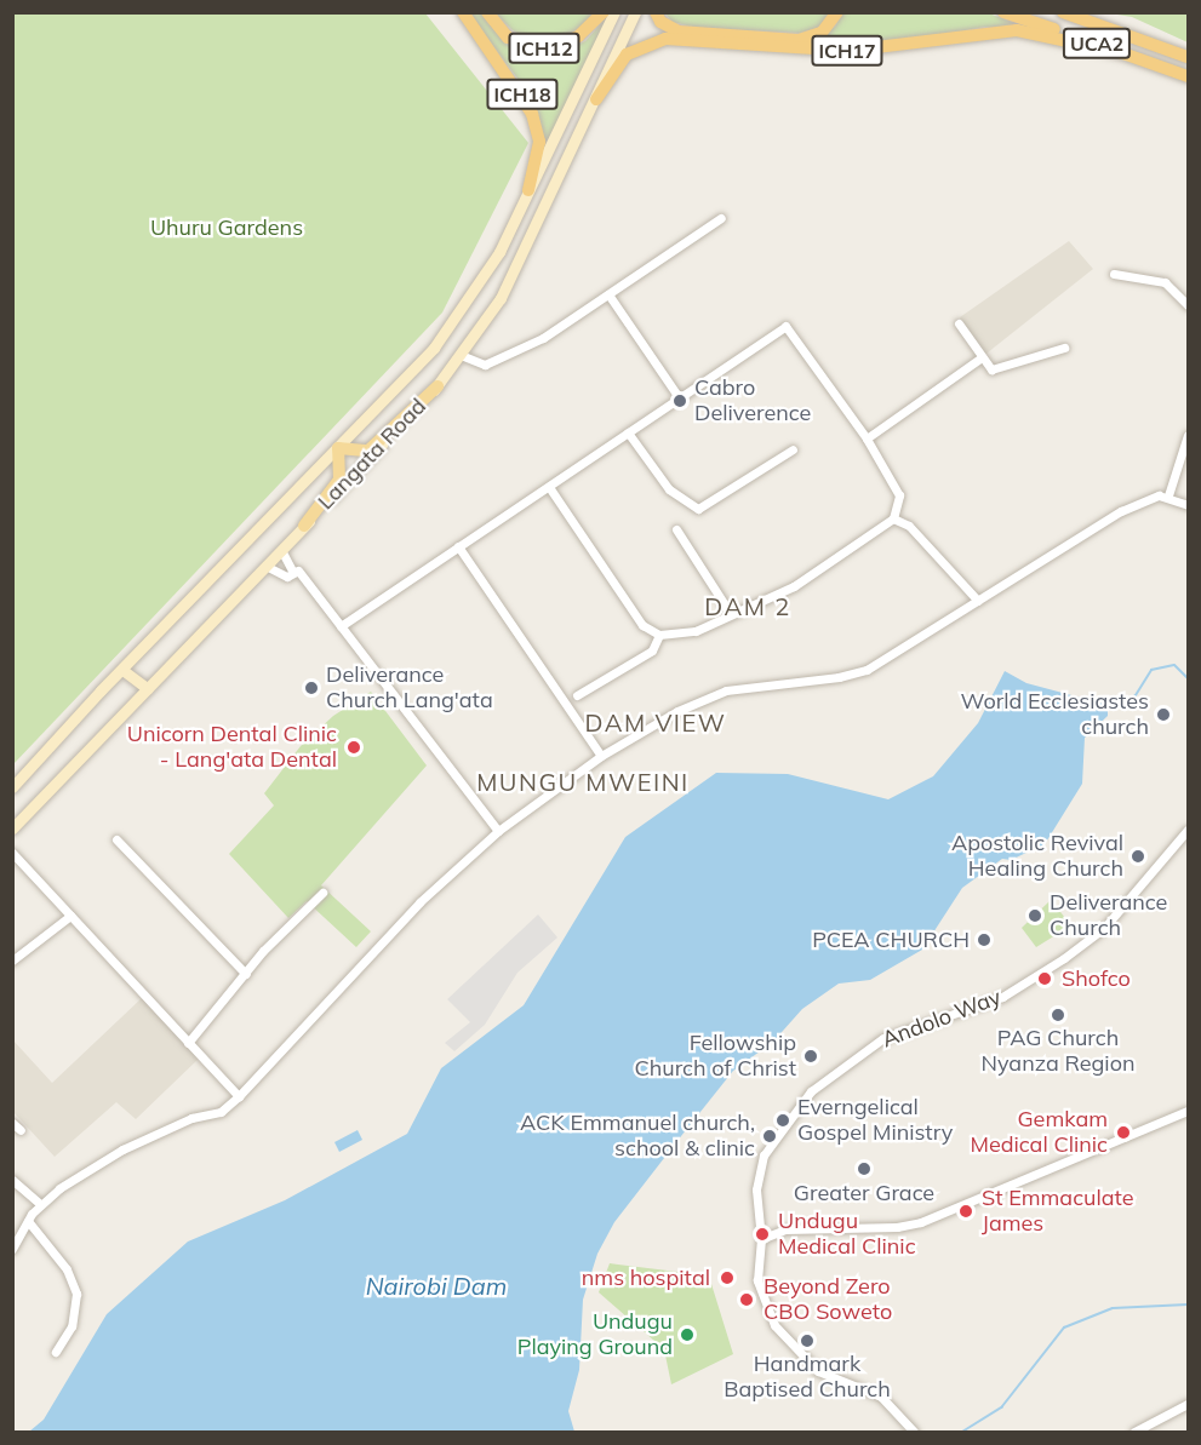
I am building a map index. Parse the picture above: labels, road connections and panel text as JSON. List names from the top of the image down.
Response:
{
  "streets": {
    "highway": [
      "UCA2",
      "ICH12",
      "ICH17",
      "ICH18"
    ],
    "main road": ["Langata Road"],
    "street": ["Andolo Way"]
  },
  "crossings": [
    ["UCA2", "ICH17"],
    ["ICH17", "Langata Road"],
    ["ICH18", "Langata Road"]
  ],
  "districts": ["DAM 2", "DAM VIEW", "MUNGU MWEINI"],
  "water": ["Nairobi Dam"],
  "parks": ["Uhuru Gardens"],
  "places": [
    "Cabro Deliverence",
    "Deliverance Church Lang'ata",
    "World Ecclesiastes church",
    "Unicorn Dental Clinic - Lang'ata Dental",
    "Apostolic Revival Healing Church",
    "Deliverance Church",
    "PCEA CHURCH",
    "Shofco",
    "PAG Church Nyanza Region",
    "Fellowship Church of Christ",
    "Everngelical Gospel Ministry",
    "Gemkam Medical Clinic",
    "ACK Emmanuel church, school & clinic",
    "Greater Grace",
    "St Emmaculate James",
    "Undugu Medical Clinic",
    "nms hospital",
    "Beyond Zero CBO Soweto",
    "Undugu Playing Ground",
    "Handmark Baptised Church"
  ]
}
